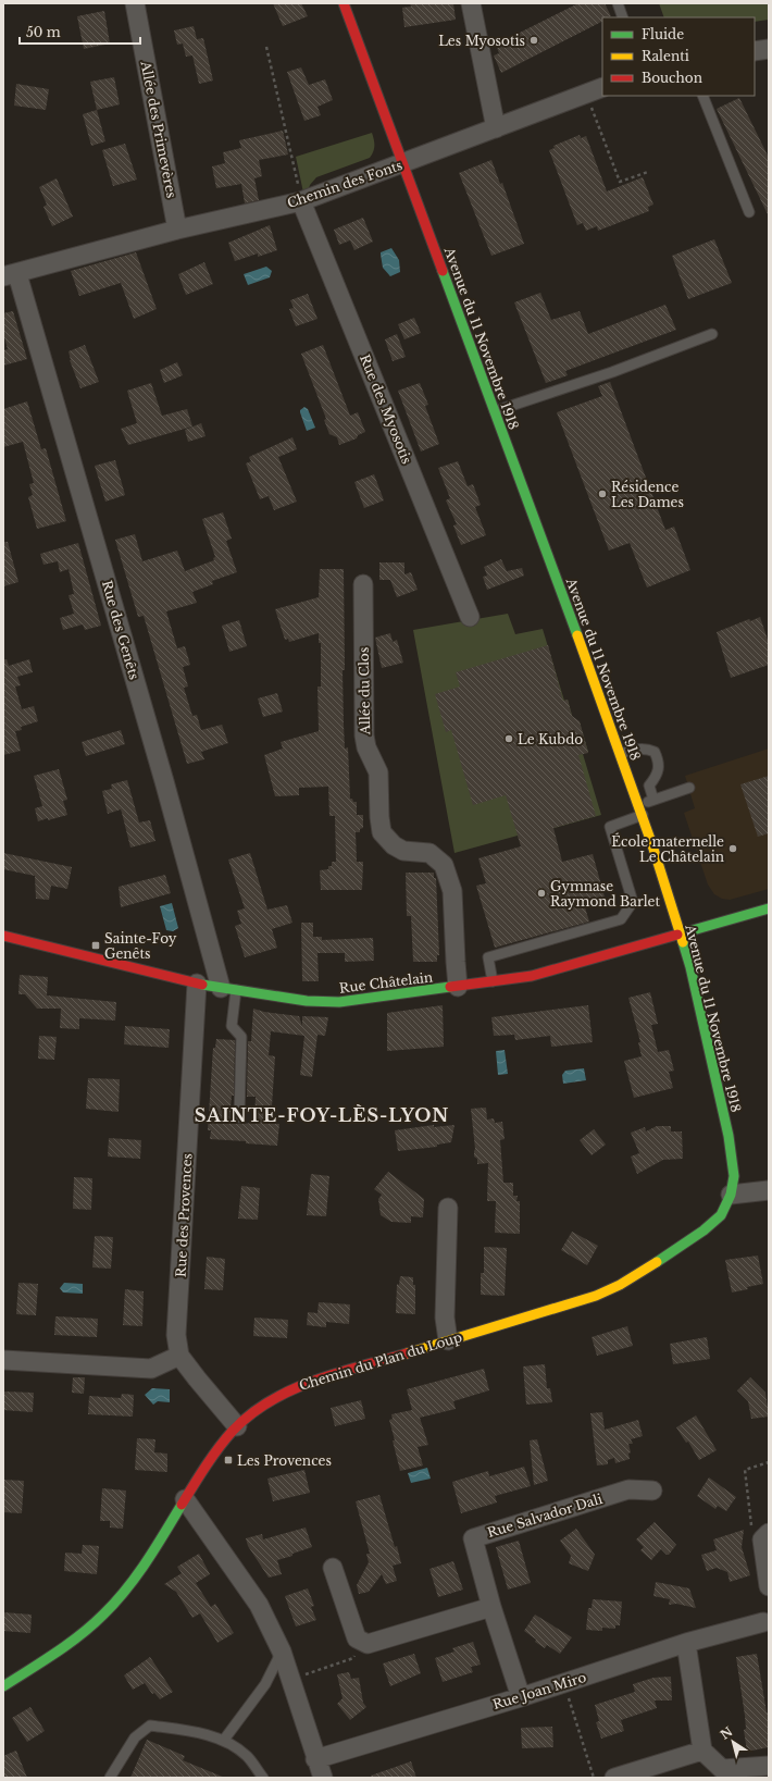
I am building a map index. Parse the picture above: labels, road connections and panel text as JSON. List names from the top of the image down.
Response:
{
  "streets": {
    "street": [
      "Allée des Primevères",
      "Chemin des Fonts",
      "Avenue du 11 Novembre 1918",
      "Rue des Myosotis",
      "Rue des Genêts",
      "Allée du Clos",
      "Rue Châtelain",
      "Rue des Provences",
      "Chemin du Plan du Loup",
      "Rue Salvador Dali",
      "Rue Joan Miro"
    ]
  },
  "crossings": [
    ["Allée des Primevères", "Chemin des Fonts"],
    ["Chemin des Fonts", "Avenue du 11 Novembre 1918"],
    ["Chemin des Fonts", "Rue des Myosotis"],
    ["Chemin des Fonts", "Rue des Genêts"],
    ["Avenue du 11 Novembre 1918", "Rue Châtelain"],
    ["Avenue du 11 Novembre 1918", "Chemin du Plan du Loup"],
    ["Rue des Genêts", "Rue Châtelain"],
    ["Allée du Clos", "Rue Châtelain"],
    ["Rue Châtelain", "Rue des Provences"],
    ["Rue des Provences", "Chemin du Plan du Loup"],
    ["Rue Salvador Dali", "Rue Joan Miro"]
  ],
  "districts": ["SAINTE-FOY-LÈS-LYON"],
  "places": {
    "other": [
      "Les Myosotis",
      "Résidence Les Dames",
      "Le Kubdo",
      "École maternelle Le Châtelain",
      "Gymnase Raymond Barlet"
    ],
    "transit": ["Sainte-Foy Genêts", "Les Provences"]
  },
  "legend": ["Fluide", "Ralenti", "Bouchon"],
  "scale_bar": "50 m",
  "north": "top left"
}
